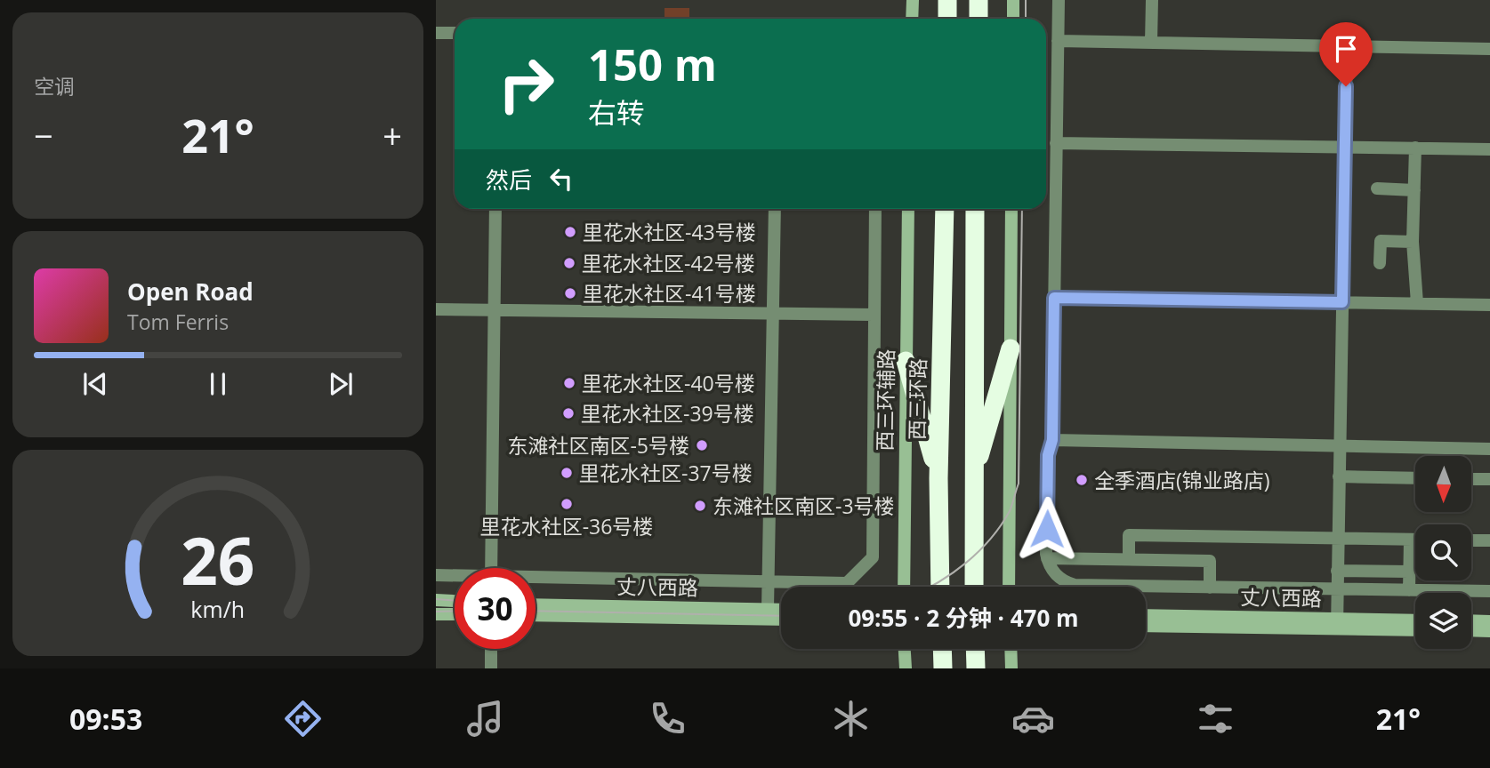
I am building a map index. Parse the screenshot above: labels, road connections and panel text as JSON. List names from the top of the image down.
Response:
{
  "streets": {
    "highway": ["西三环路"],
    "main road": ["西三环辅路", "丈八西路"]
  },
  "places": [
    "里花水社区-43号楼",
    "里花水社区-42号楼",
    "里花水社区-41号楼",
    "里花水社区-40号楼",
    "里花水社区-39号楼",
    "东滩社区南区-5号楼",
    "里花水社区-37号楼",
    "全季酒店(锦业路店)",
    "里花水社区-36号楼",
    "东滩社区南区-3号楼"
  ],
  "north": "bottom",
  "page": {
    "tile": "空调",
    "turn": ["150 m", "右转"],
    "heat": ["−", "21°", "+"],
    "then": "然后",
    "song": ["Open Road", "Tom Ferris"],
    "limit": "30",
    "trip": "09:55 · 2 分钟 · 470 m",
    "tabs": ["09:53", "21°"],
    "gauge": ["26", "km/h"]
  }
}
